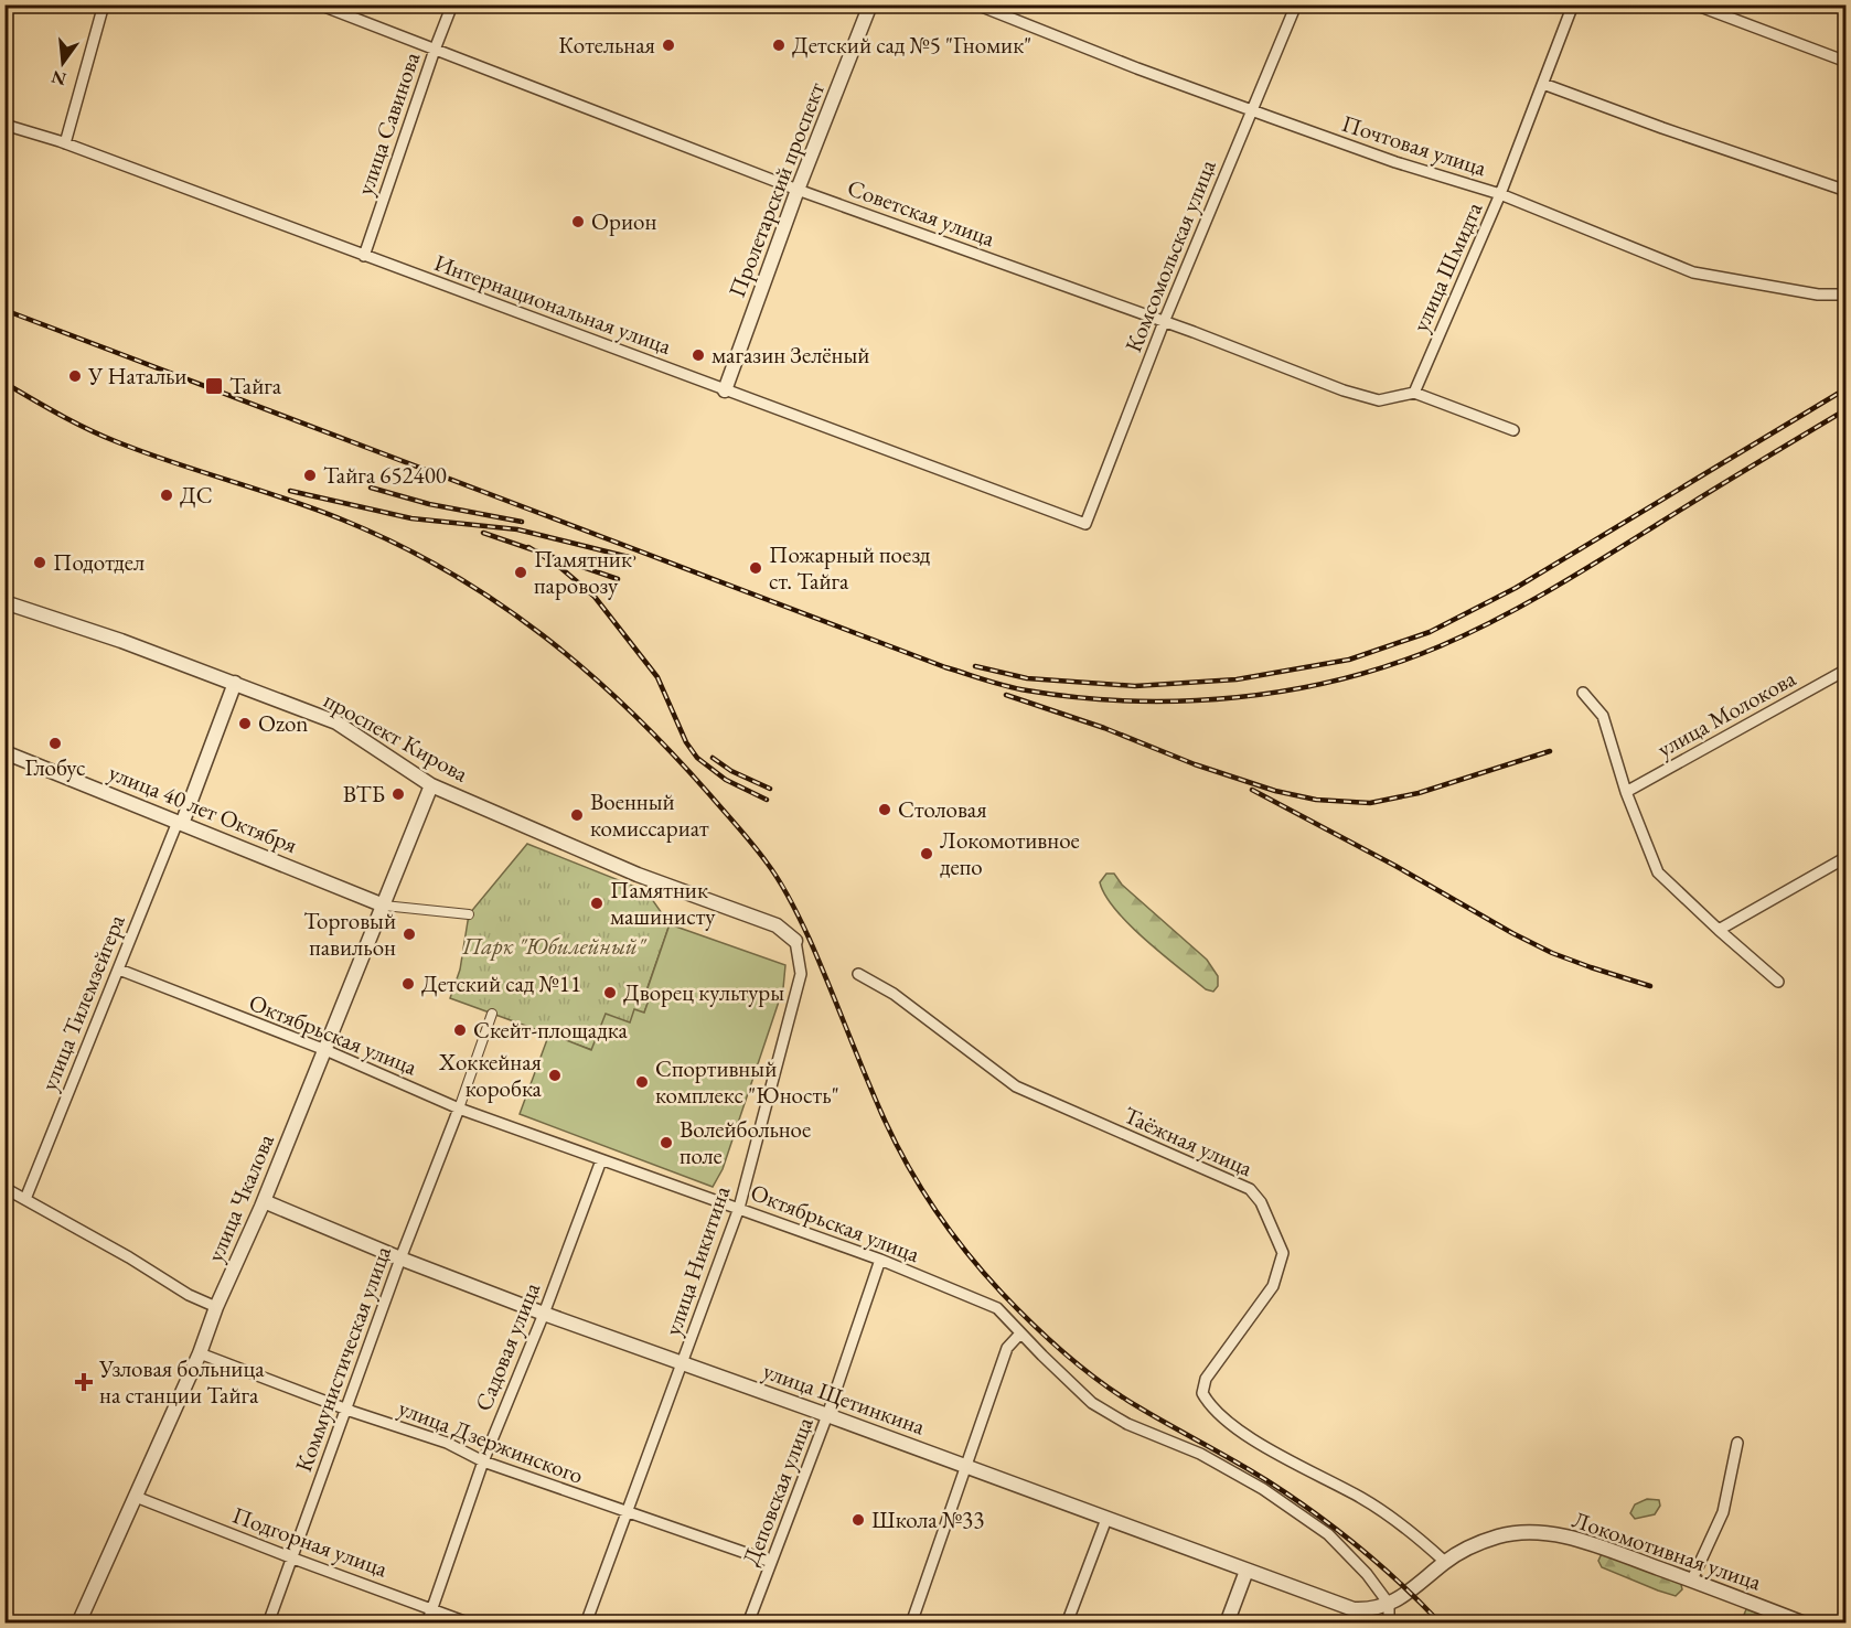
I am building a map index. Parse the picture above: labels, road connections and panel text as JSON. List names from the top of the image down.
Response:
{
  "streets": {
    "street": [
      "улица Савинова",
      "Почтовая улица",
      "Пролетарский проспект",
      "Советская улица",
      "Комсомольская улица",
      "улица Шмидта",
      "Интернациональная улица",
      "улица Молокова",
      "проспект Кирова",
      "улица 40 лет Октября",
      "улица Тилемзейгера",
      "Октябрьская улица",
      "Таёжная улица",
      "улица Чкалова",
      "улица Никитина",
      "Садовая улица",
      "Коммунистическая улица",
      "улица Щетинкина",
      "улица Дзержинского",
      "Деповская улица",
      "Подгорная улица",
      "Локомотивная улица"
    ]
  },
  "crossings": [
    ["улица Савинова", "Советская улица"],
    ["улица Савинова", "Интернациональная улица"],
    ["Почтовая улица", "Комсомольская улица"],
    ["Почтовая улица", "улица Шмидта"],
    ["Пролетарский проспект", "Советская улица"],
    ["Пролетарский проспект", "Интернациональная улица"],
    ["Советская улица", "Комсомольская улица"],
    ["Советская улица", "улица Шмидта"],
    ["Комсомольская улица", "Интернациональная улица"],
    ["проспект Кирова", "улица Тилемзейгера"],
    ["проспект Кирова", "улица Чкалова"],
    ["проспект Кирова", "улица Никитина"],
    ["улица 40 лет Октября", "улица Тилемзейгера"],
    ["улица 40 лет Октября", "улица Чкалова"],
    ["улица Тилемзейгера", "Октябрьская улица"],
    ["Октябрьская улица", "улица Чкалова"],
    ["Октябрьская улица", "улица Никитина"],
    ["Октябрьская улица", "Садовая улица"],
    ["Октябрьская улица", "Коммунистическая улица"],
    ["Октябрьская улица", "улица Щетинкина"],
    ["Октябрьская улица", "Деповская улица"],
    ["Таёжная улица", "Локомотивная улица"],
    ["улица Чкалова", "улица Щетинкина"],
    ["улица Чкалова", "улица Дзержинского"],
    ["улица Чкалова", "Подгорная улица"],
    ["улица Никитина", "улица Щетинкина"],
    ["улица Никитина", "улица Дзержинского"],
    ["Садовая улица", "улица Щетинкина"],
    ["Садовая улица", "улица Дзержинского"],
    ["Садовая улица", "Подгорная улица"],
    ["Коммунистическая улица", "улица Щетинкина"],
    ["Коммунистическая улица", "улица Дзержинского"],
    ["Коммунистическая улица", "Подгорная улица"],
    ["улица Щетинкина", "Деповская улица"],
    ["улица Щетинкина", "Локомотивная улица"],
    ["улица Дзержинского", "Деповская улица"]
  ],
  "parks": ["Парк \"Юбилейный\""],
  "places": {
    "other": [
      "Котельная",
      "Детский сад №5 \"Гномик\"",
      "Орион",
      "магазин Зелёный",
      "У Натальи",
      "Тайга 652400",
      "ДС",
      "Подотдел",
      "Пожарный поезд ст. Тайга",
      "Памятник паровозу",
      "Ozon",
      "Глобус",
      "ВТБ",
      "Столовая",
      "Военный комиссариат",
      "Локомотивное депо",
      "Памятник машинисту",
      "Торговый павильон",
      "Детский сад №11",
      "Дворец культуры",
      "Скейт-площадка",
      "Хоккейная коробка",
      "Спортивный комплекс \"Юность\"",
      "Волейбольное поле",
      "Школа №33"
    ],
    "transit": ["Тайга"],
    "health": ["Узловая больница на станции Тайга"]
  },
  "north": "bottom"
}
